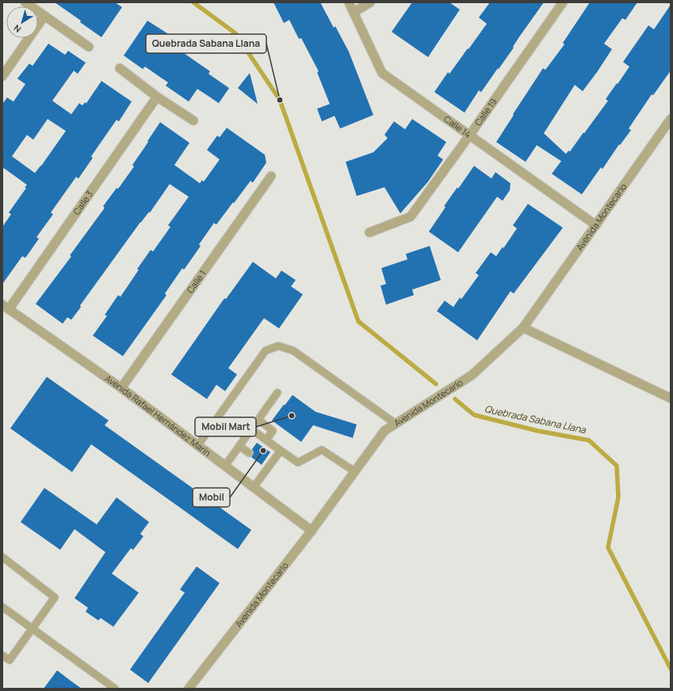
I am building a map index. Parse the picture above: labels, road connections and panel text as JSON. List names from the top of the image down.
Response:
{
  "streets": {
    "street": [
      "Calle 19",
      "Calle 14",
      "Calle 3",
      "Avenida Montecarlo",
      "Calle 1",
      "Avenida Rafael Hernández Marín"
    ]
  },
  "crossings": [
    ["Calle 19", "Calle 14"],
    ["Calle 14", "Avenida Montecarlo"],
    ["Calle 3", "Avenida Rafael Hernández Marín"],
    ["Avenida Montecarlo", "Avenida Rafael Hernández Marín"],
    ["Calle 1", "Avenida Rafael Hernández Marín"]
  ],
  "water": ["Quebrada Sabana Llana"],
  "places": ["Quebrada Sabana Llana", "Mobil Mart", "Mobil"],
  "north": "bottom left"
}
